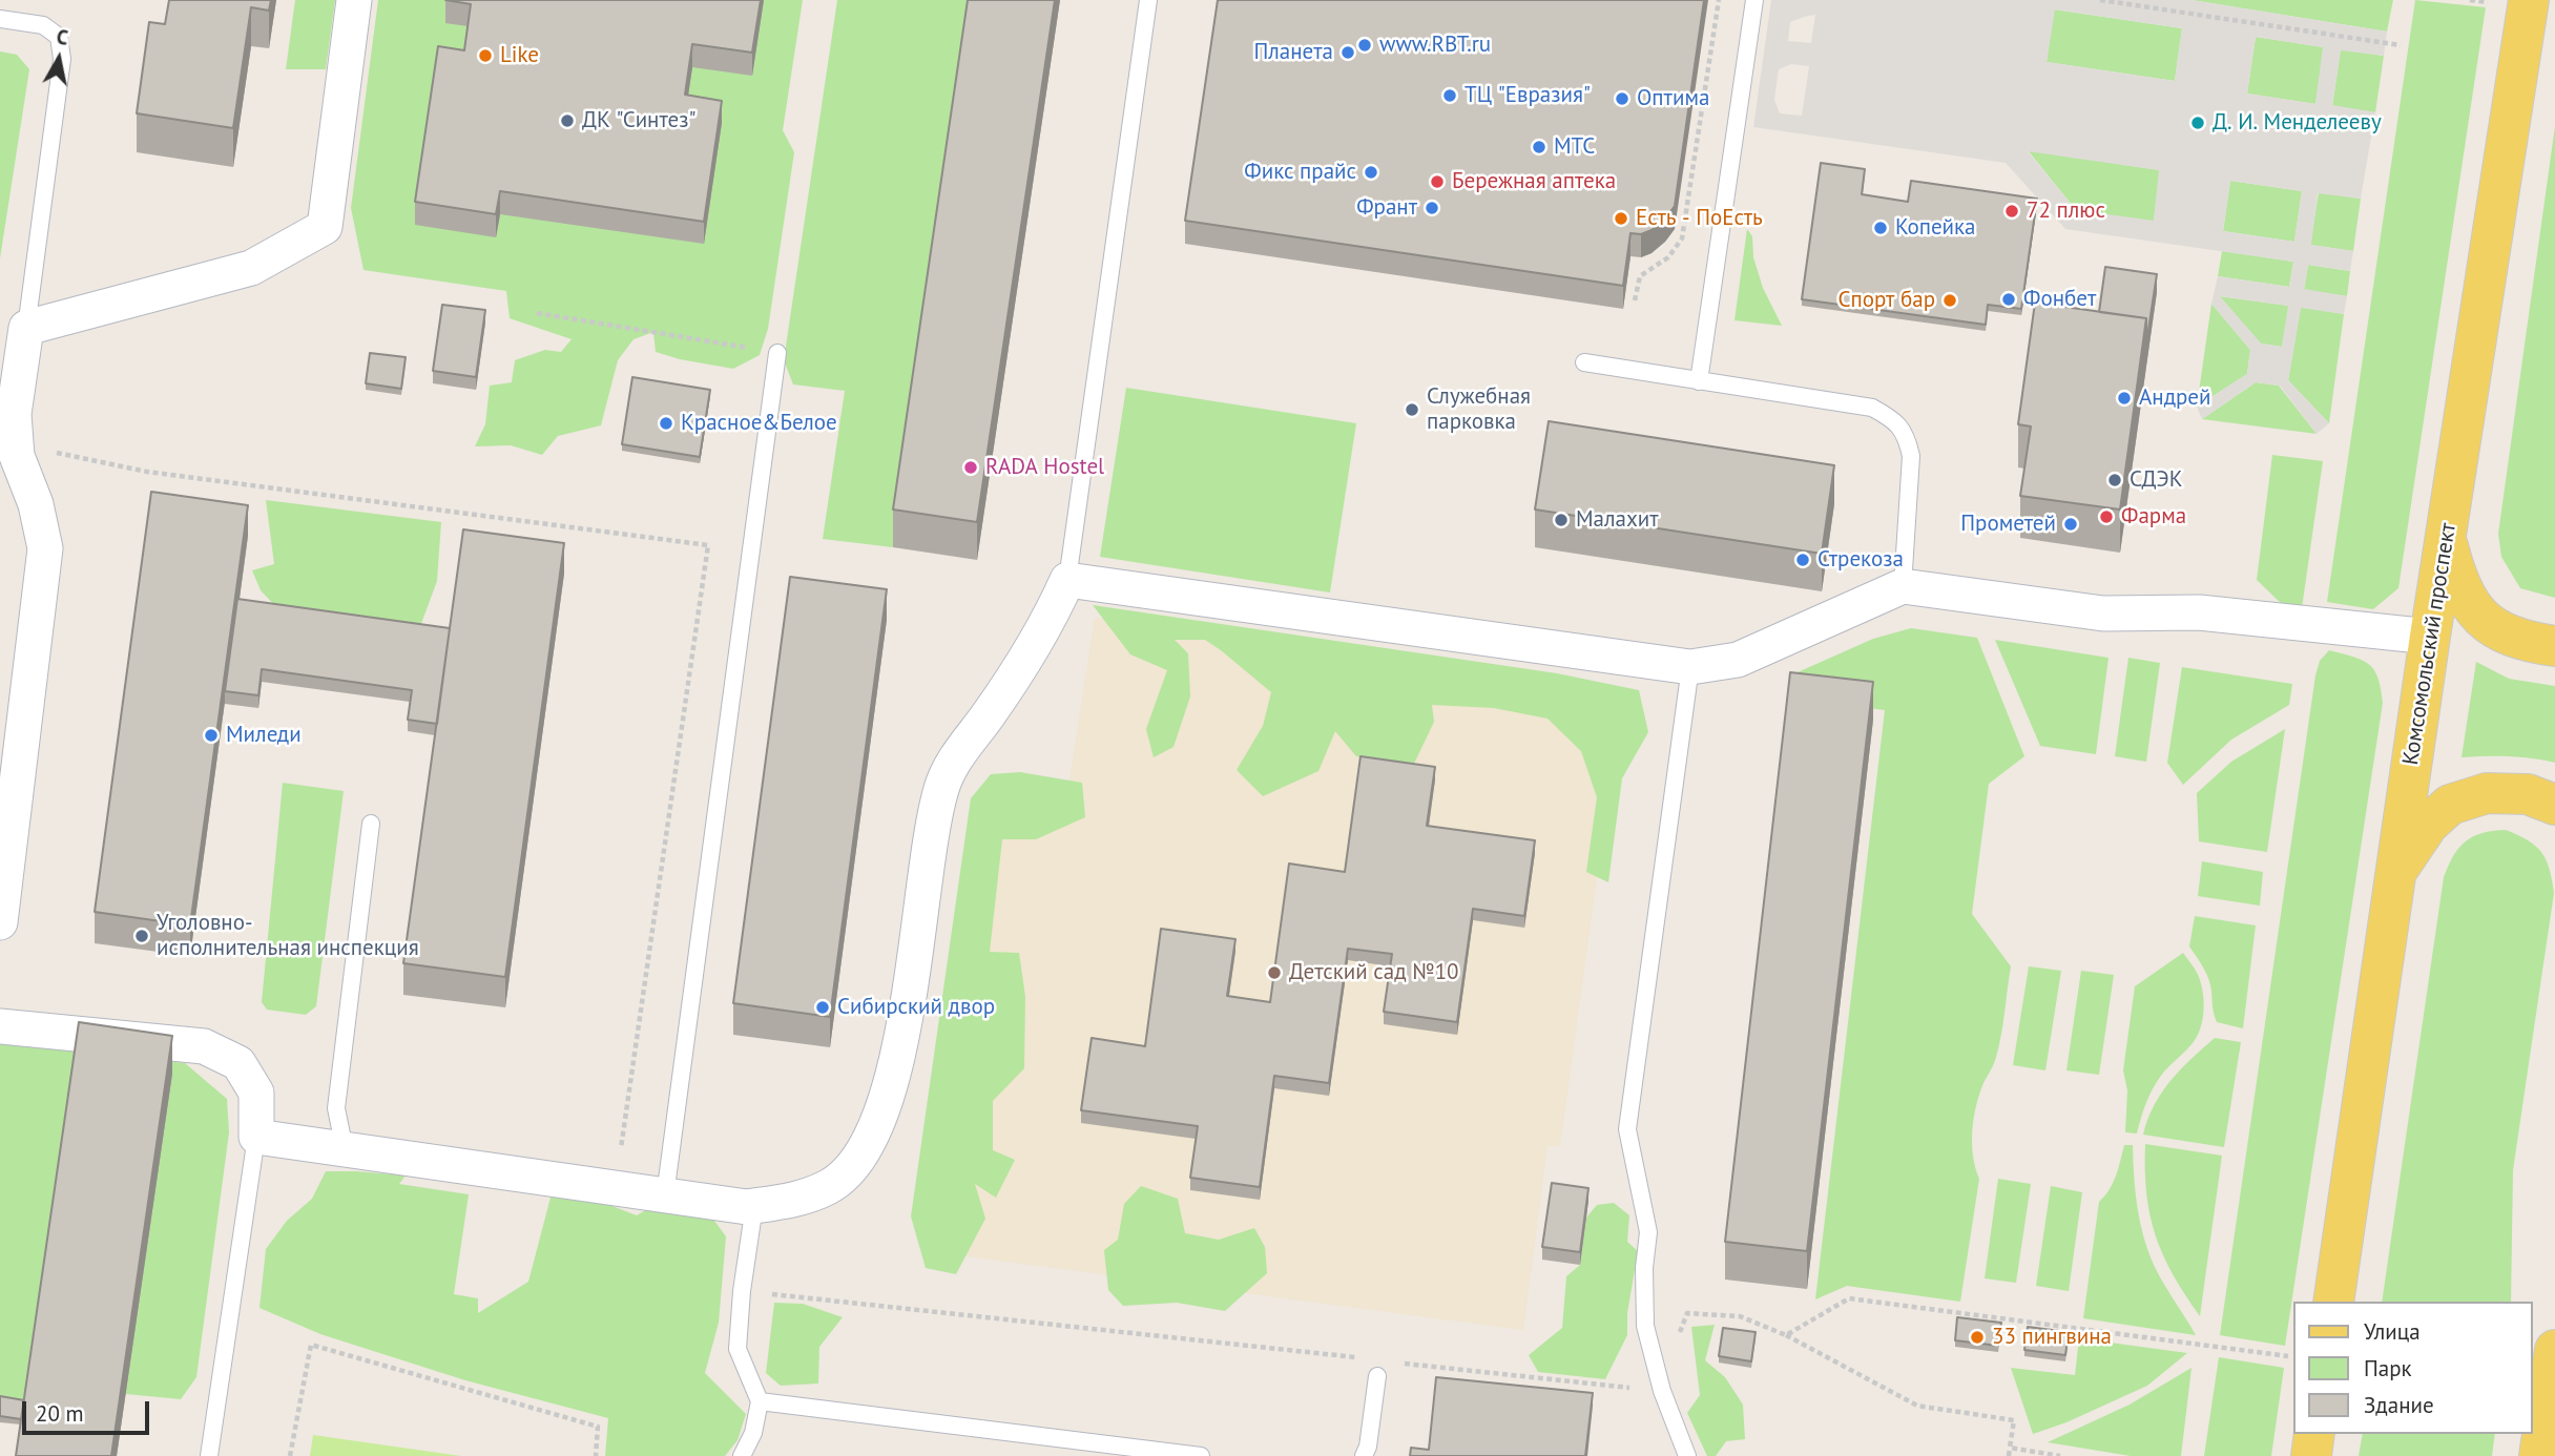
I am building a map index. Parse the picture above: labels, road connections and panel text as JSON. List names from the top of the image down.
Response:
{
  "streets": {
    "main road": ["Комсомольский проспект"]
  },
  "places": [
    "www.RBT.ru",
    "Планета",
    "Like",
    "ТЦ \"Евразия\"",
    "Оптима",
    "ДК \"Синтез\"",
    "Д. И. Менделееву",
    "МТС",
    "Фикс прайс",
    "Бережная аптека",
    "Франт",
    "72 плюс",
    "Есть - ПоЕсть",
    "Копейка",
    "Фонбет",
    "Спорт бар",
    "Андрей",
    "Служебная парковка",
    "Красное&Белое",
    "RADA Hostel",
    "СДЭК",
    "Фарма",
    "Малахит",
    "Прометей",
    "Стрекоза",
    "Миледи",
    "Уголовно- исполнительная инспекция",
    "Детский сад №10",
    "Сибирский двор",
    "33 пингвина"
  ],
  "legend": ["Улица", "Парк", "Здание"],
  "scale_bar": "20 m",
  "north": "top"
}
